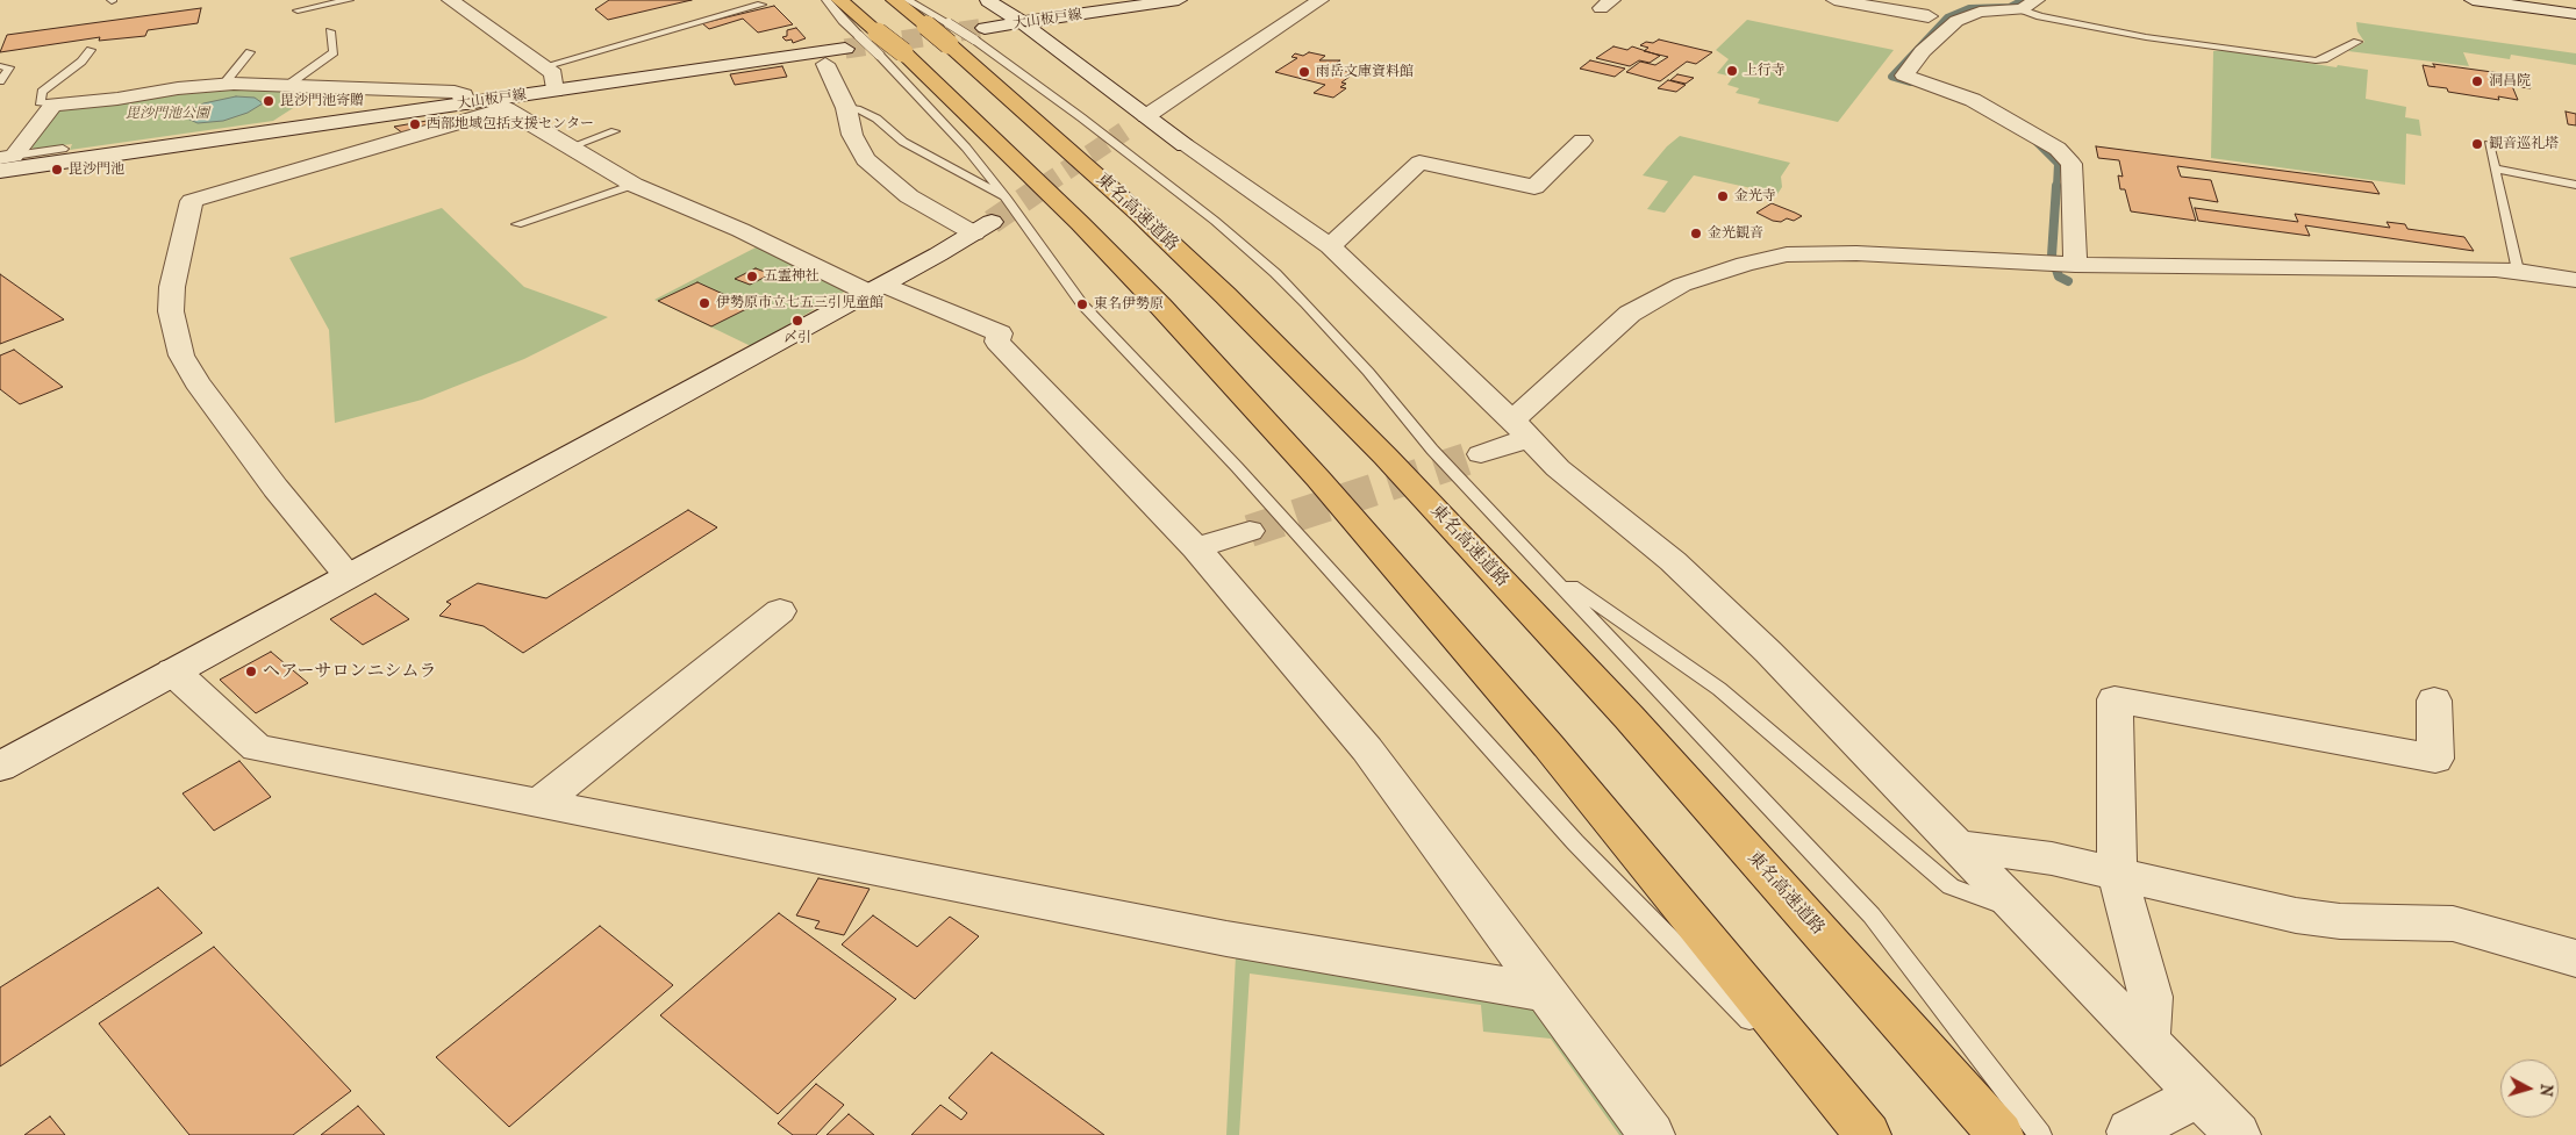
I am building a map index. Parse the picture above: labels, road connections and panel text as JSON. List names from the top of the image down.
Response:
{
  "streets": {
    "highway": ["東名高速道路"],
    "street": ["大山板戸線"]
  },
  "crossings": [
    ["大山板戸線", "東名高速道路"]
  ],
  "parks": ["毘沙門池公園"],
  "places": [
    "上行寺",
    "雨岳文庫資料館",
    "洞昌院",
    "毘沙門池寄贈",
    "西部地域包括支援センター",
    "観音巡礼塔",
    "毘沙門池",
    "金光寺",
    "金光観音",
    "五霊神社",
    "伊勢原市立七五三引児童館",
    "東名伊勢原",
    "〆引",
    "ヘアーサロンニシムラ"
  ],
  "north": "right"
}
